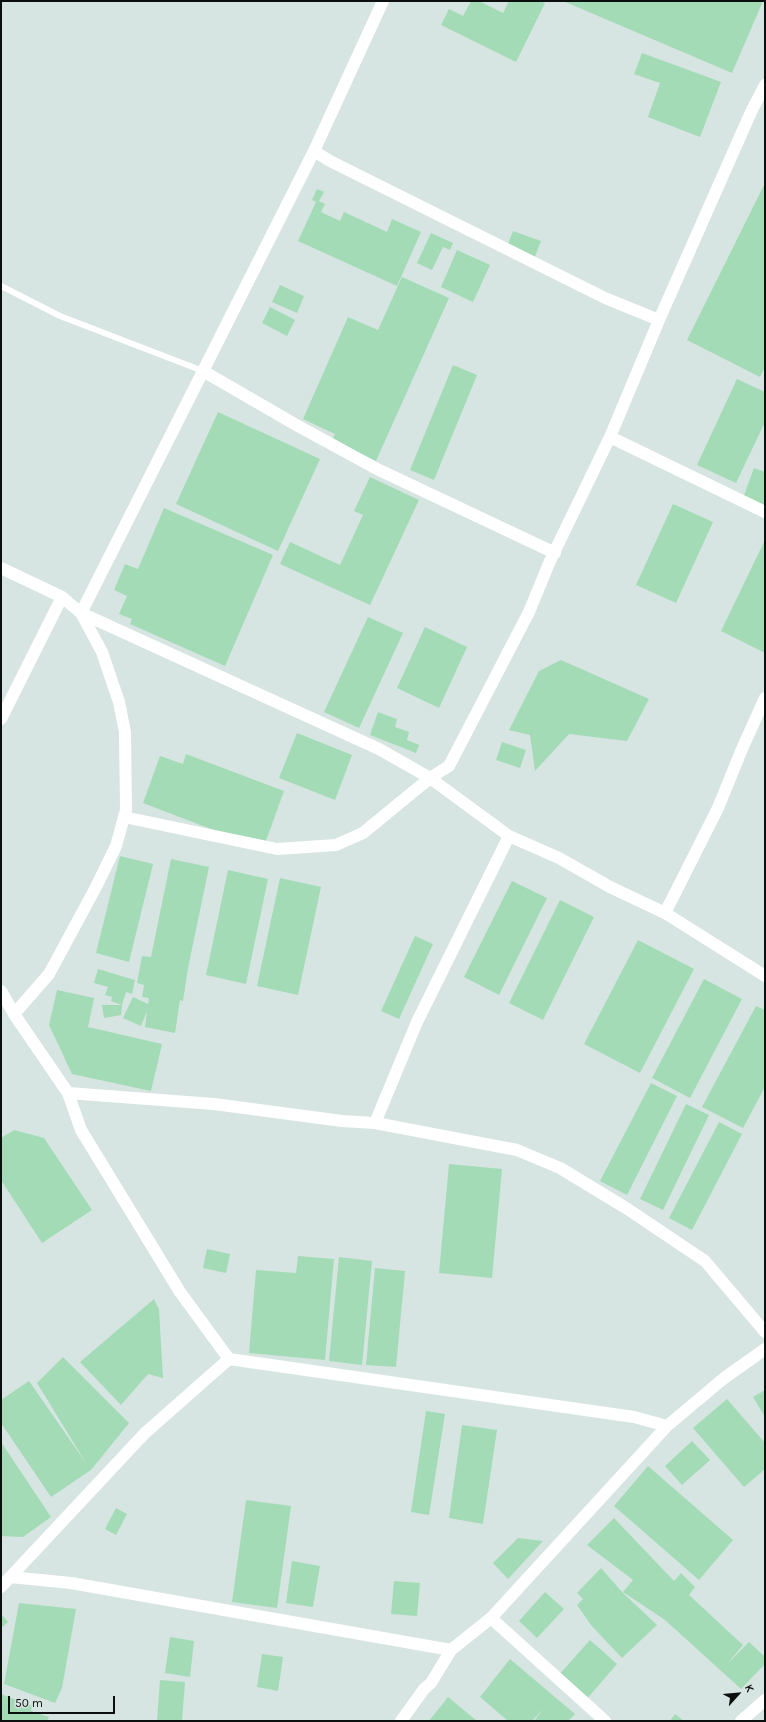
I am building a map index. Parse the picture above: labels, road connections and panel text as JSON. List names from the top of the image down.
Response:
{
  "scale_bar": "50 m",
  "north": "top right"
}
